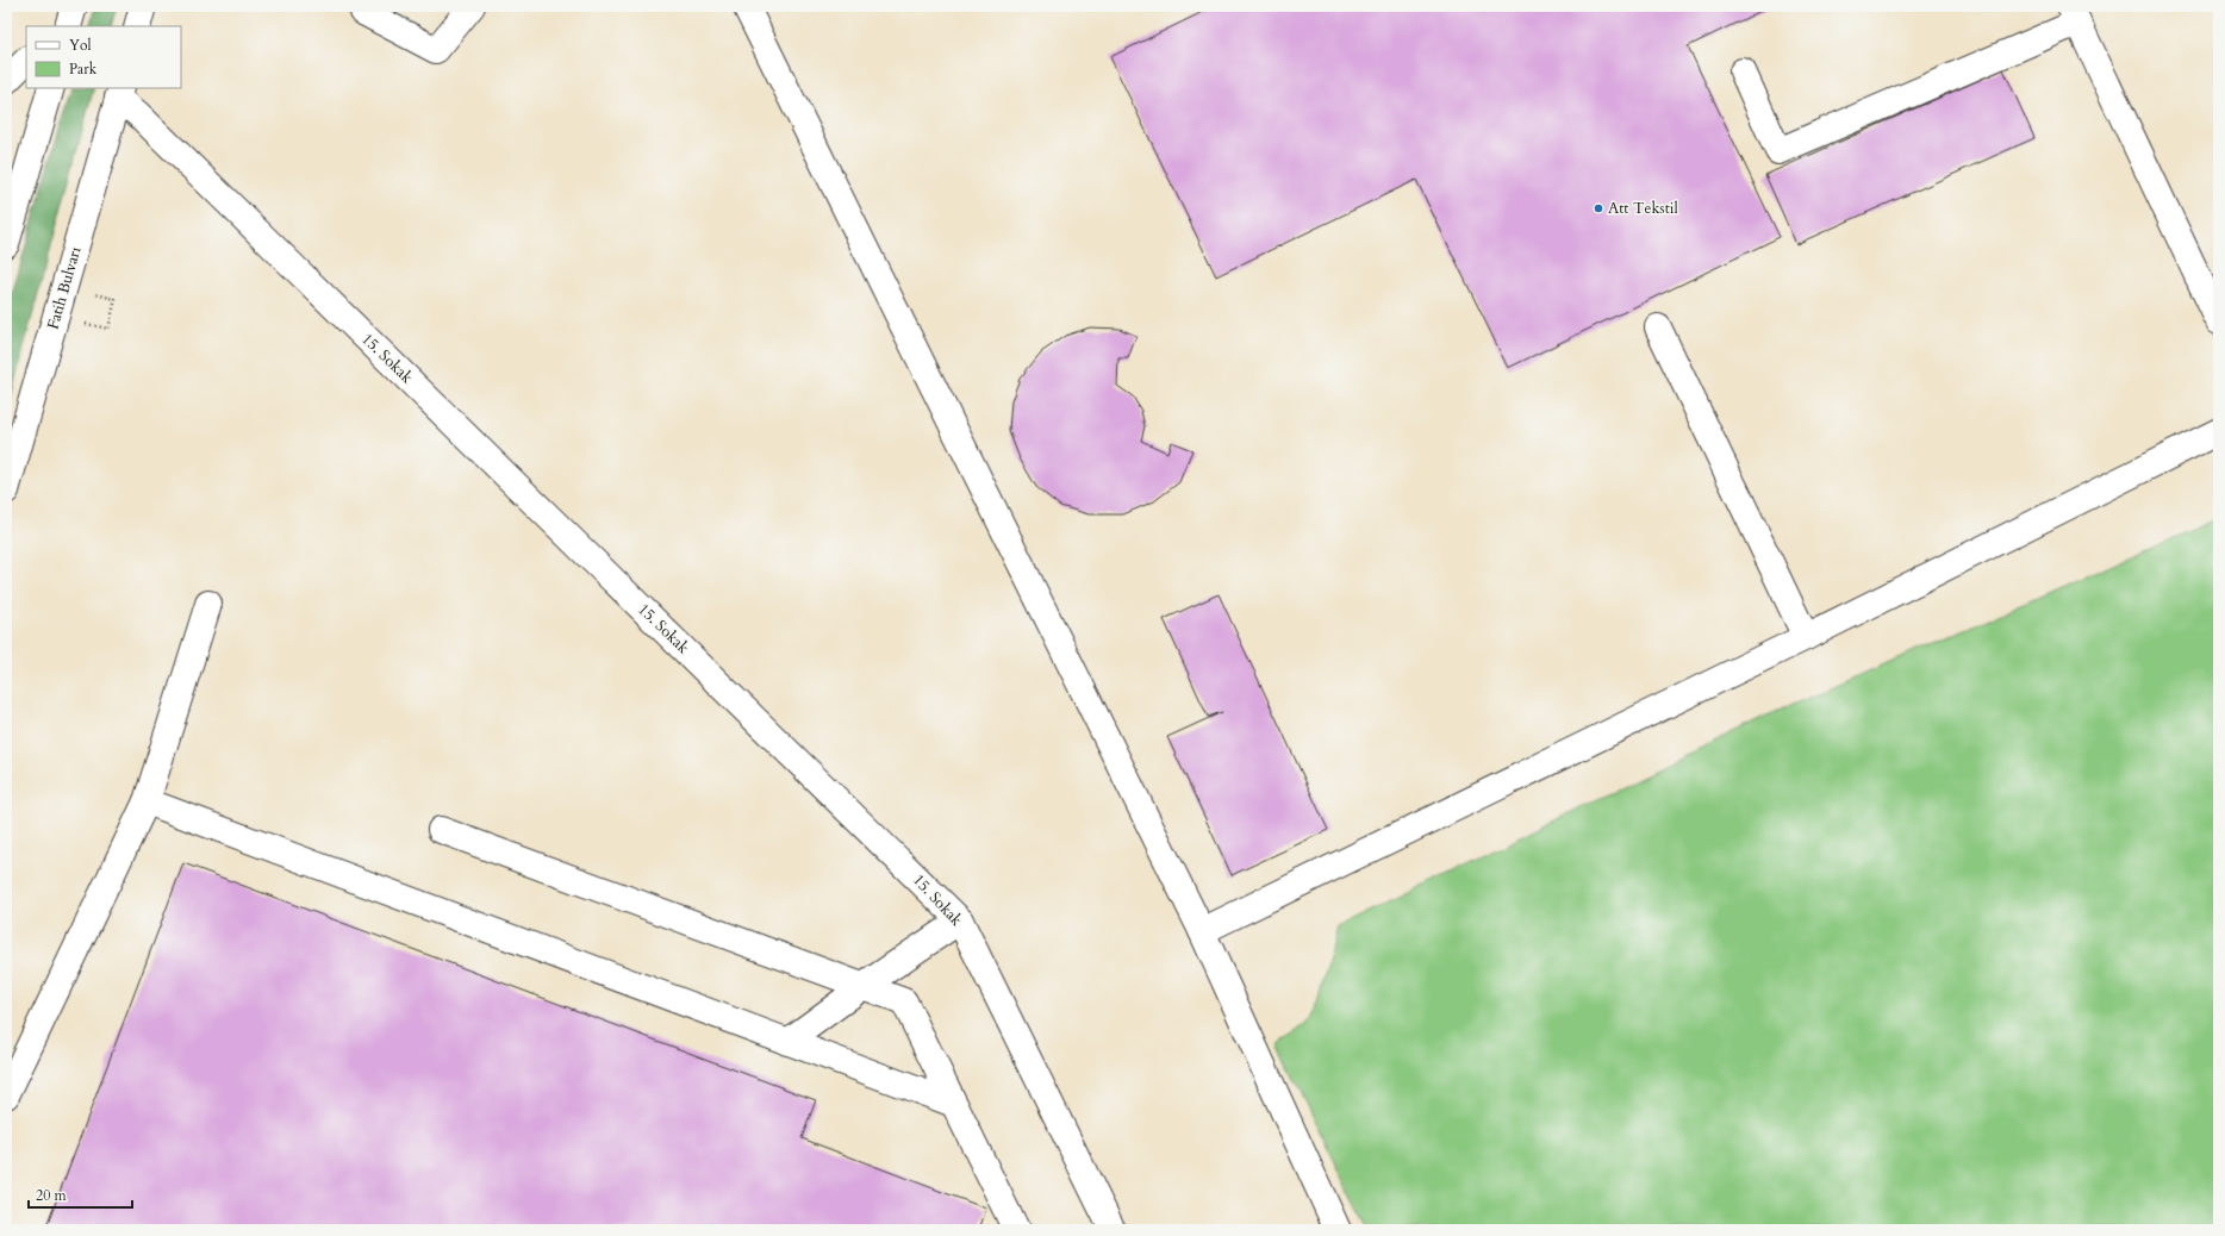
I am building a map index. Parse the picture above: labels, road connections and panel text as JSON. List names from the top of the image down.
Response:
{
  "streets": {
    "street": ["Fatih Bulvarı", "15. Sokak"]
  },
  "crossings": [
    ["Fatih Bulvarı", "15. Sokak"]
  ],
  "places": ["Att Tekstil"],
  "legend": ["Yol", "Park"],
  "scale_bar": "20 m"
}
